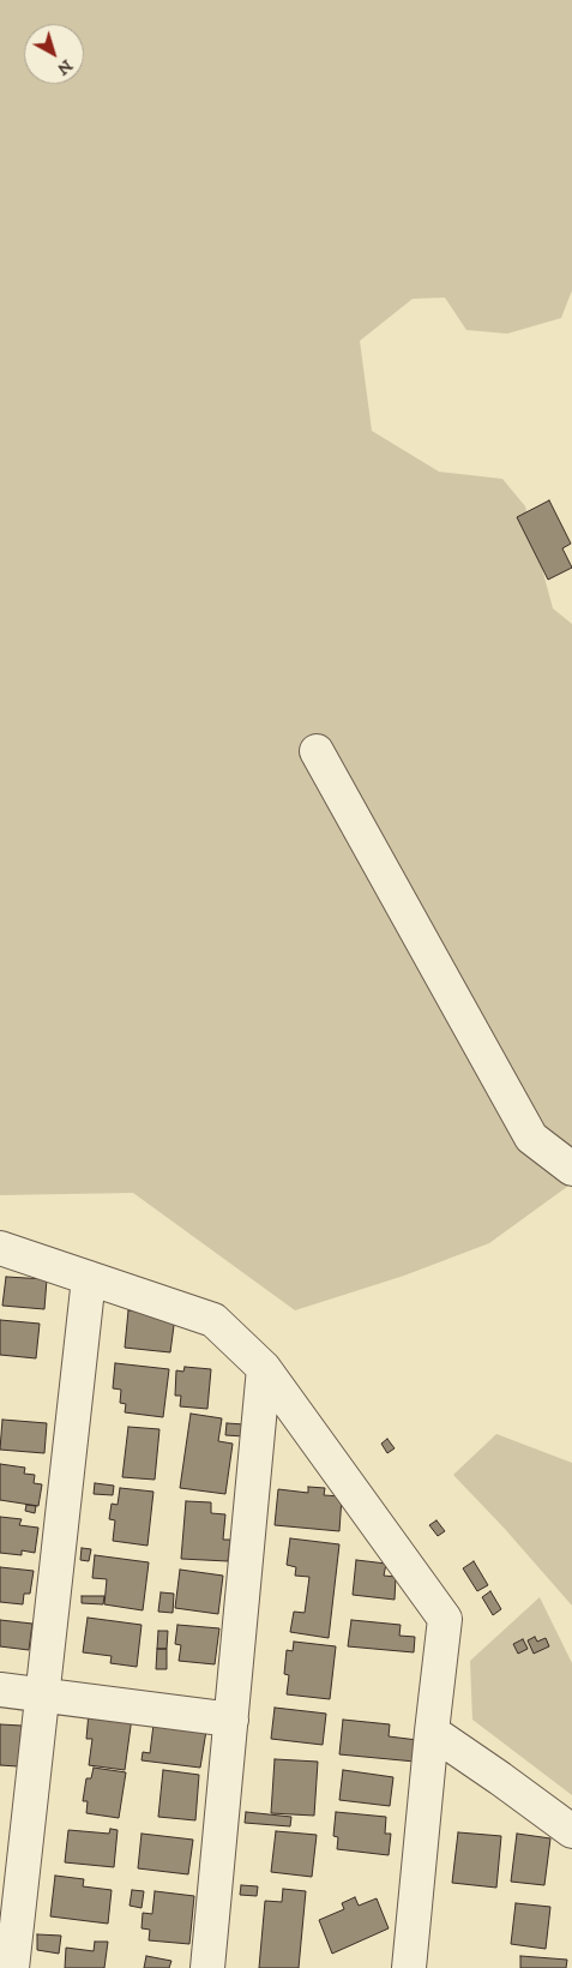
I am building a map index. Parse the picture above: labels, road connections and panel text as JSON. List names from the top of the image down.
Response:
{
  "north": "bottom right"
}
